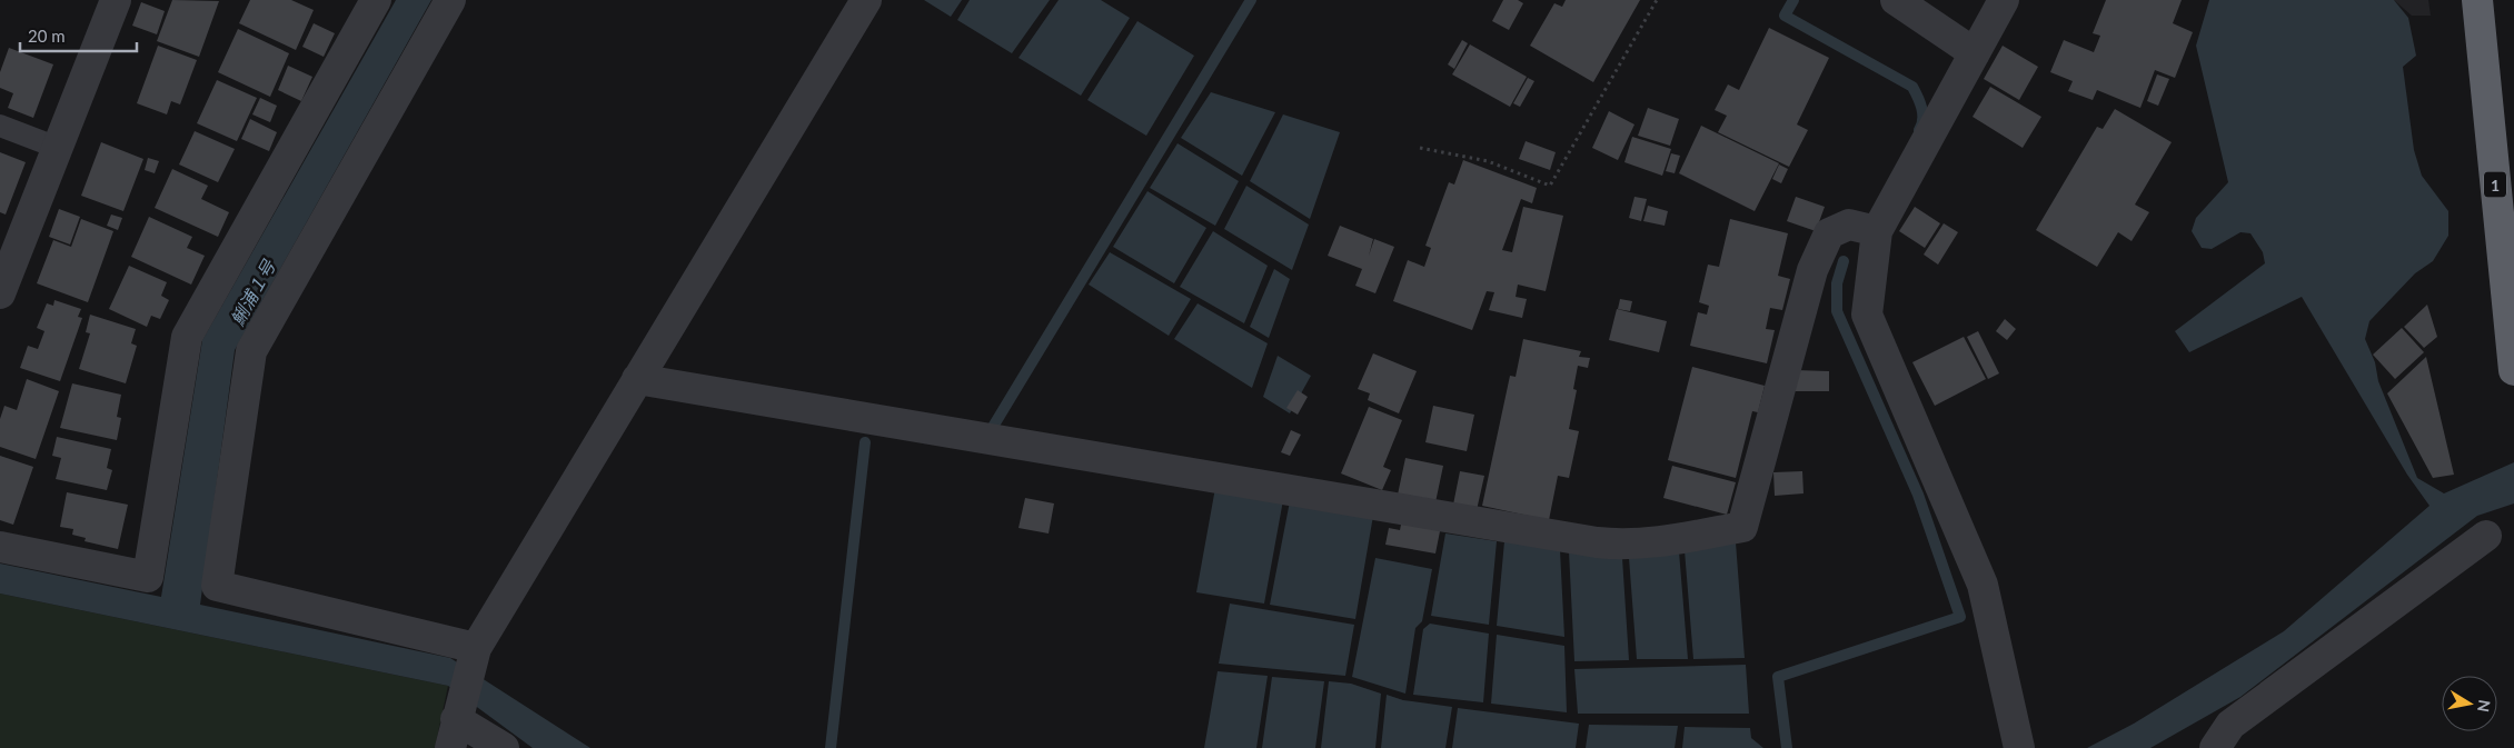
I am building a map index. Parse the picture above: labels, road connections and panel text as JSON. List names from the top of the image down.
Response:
{
  "streets": {
    "highway": ["1"]
  },
  "water": ["鯏浦１号"],
  "scale_bar": "20 m",
  "north": "right"
}
